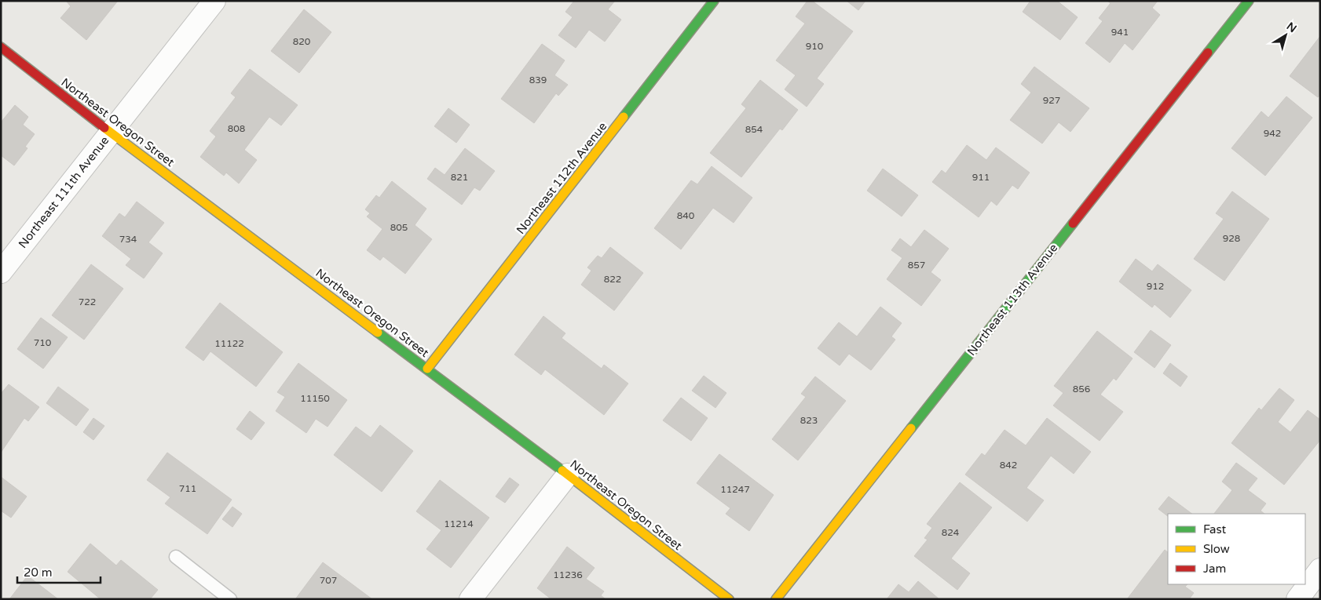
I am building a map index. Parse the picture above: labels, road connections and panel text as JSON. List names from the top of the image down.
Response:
{
  "streets": {
    "street": [
      "Northeast Oregon Street",
      "Northeast 112th Avenue",
      "Northeast 111th Avenue",
      "Northeast 113th Avenue"
    ]
  },
  "crossings": [
    ["Northeast Oregon Street", "Northeast 112th Avenue"],
    ["Northeast Oregon Street", "Northeast 111th Avenue"]
  ],
  "house_numbers": [
    "941",
    "820",
    "910",
    "839",
    "927",
    "808",
    "854",
    "942",
    "821",
    "911",
    "840",
    "805",
    "928",
    "734",
    "857",
    "822",
    "912",
    "722",
    "710",
    "11122",
    "856",
    "11150",
    "823",
    "842",
    "711",
    "11247",
    "11214",
    "824",
    "11236",
    "707"
  ],
  "legend": ["Fast", "Slow", "Jam"],
  "scale_bar": "20 m",
  "north": "top right"
}
